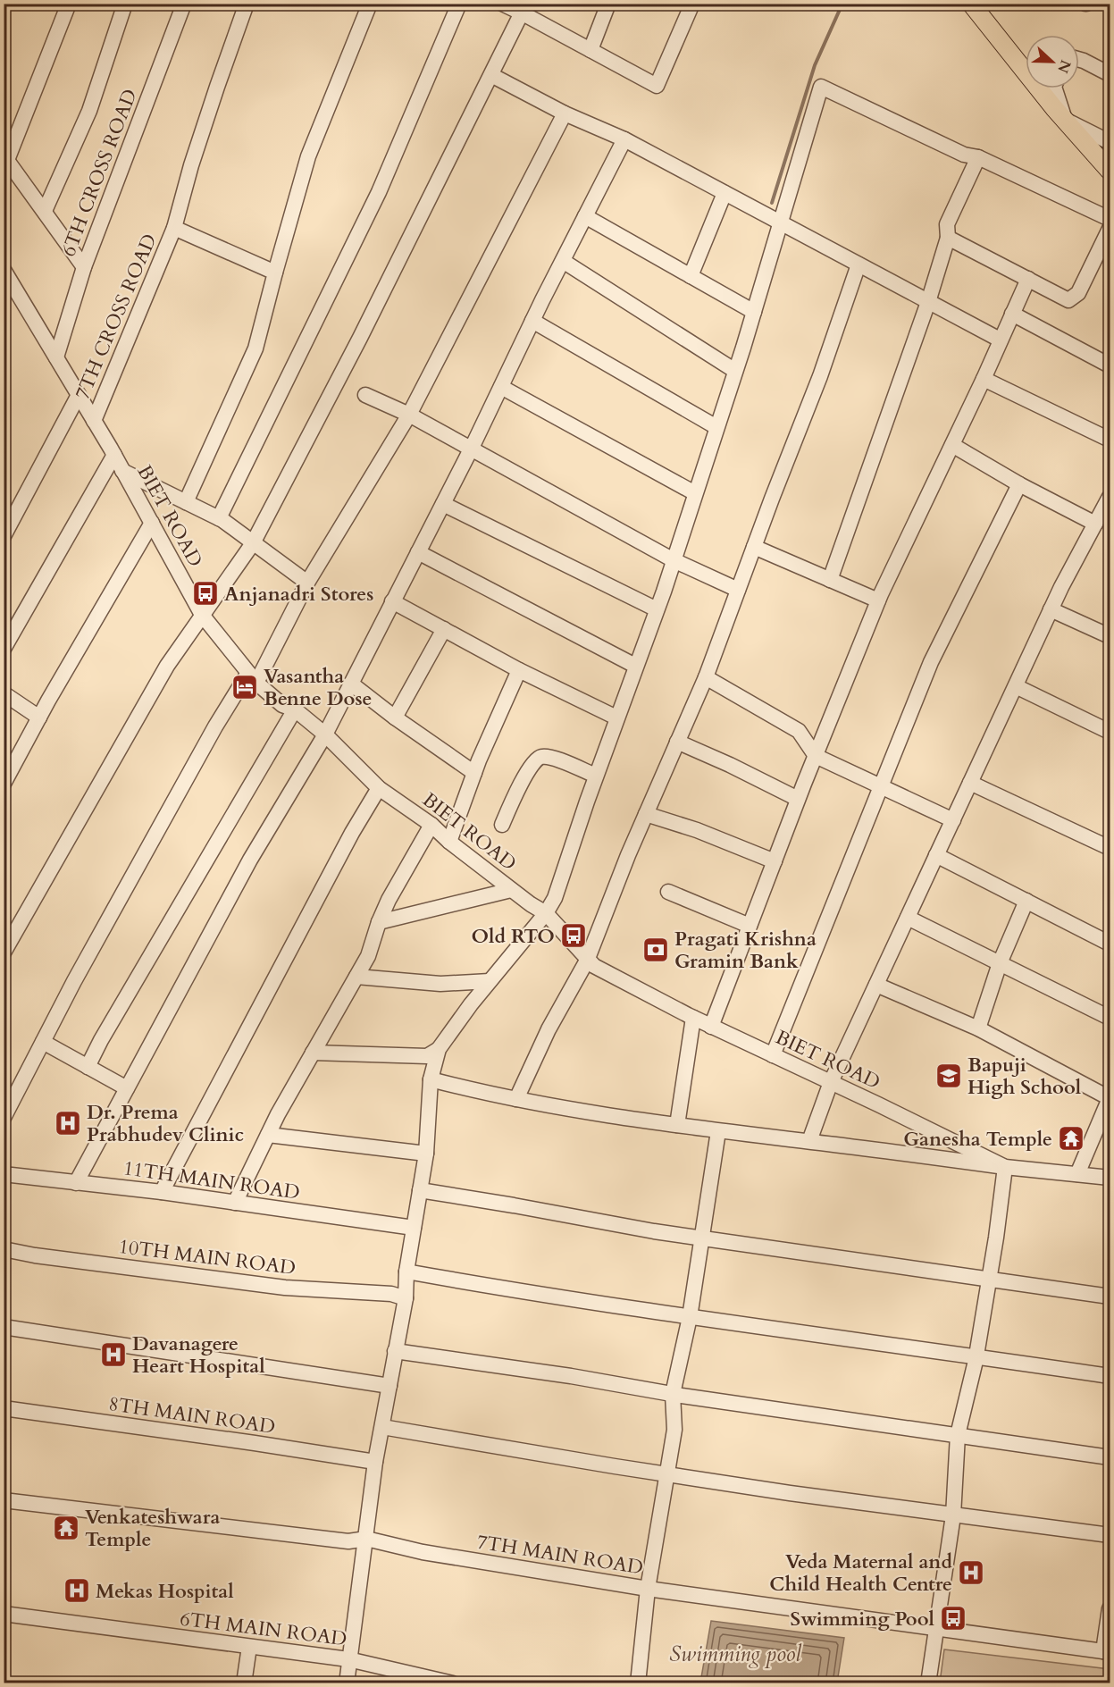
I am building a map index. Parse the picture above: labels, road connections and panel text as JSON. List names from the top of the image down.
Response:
{
  "streets": {
    "street": [
      "6TH CROSS ROAD",
      "7TH CROSS ROAD",
      "BIET ROAD",
      "11TH MAIN ROAD",
      "10TH MAIN ROAD",
      "8TH MAIN ROAD",
      "7TH MAIN ROAD",
      "6TH MAIN ROAD"
    ]
  },
  "crossings": [
    ["6TH CROSS ROAD", "BIET ROAD"],
    ["7TH CROSS ROAD", "BIET ROAD"]
  ],
  "water": ["Swimming pool"],
  "places": {
    "bus stop": ["Anjanadri Stores", "Old RTO", "Swimming Pool"],
    "hotel": ["Vasantha Benne Dose"],
    "bank": ["Pragati Krishna Gramin Bank"],
    "school or university": ["Bapuji High School"],
    "hospital": [
      "Dr. Prema Prabhudev Clinic",
      "Davanagere Heart Hospital",
      "Veda Maternal and Child Health Centre",
      "Mekas Hospital"
    ],
    "temple": ["Ganesha Temple", "Venkateshwara Temple"]
  },
  "north": "right"
}
